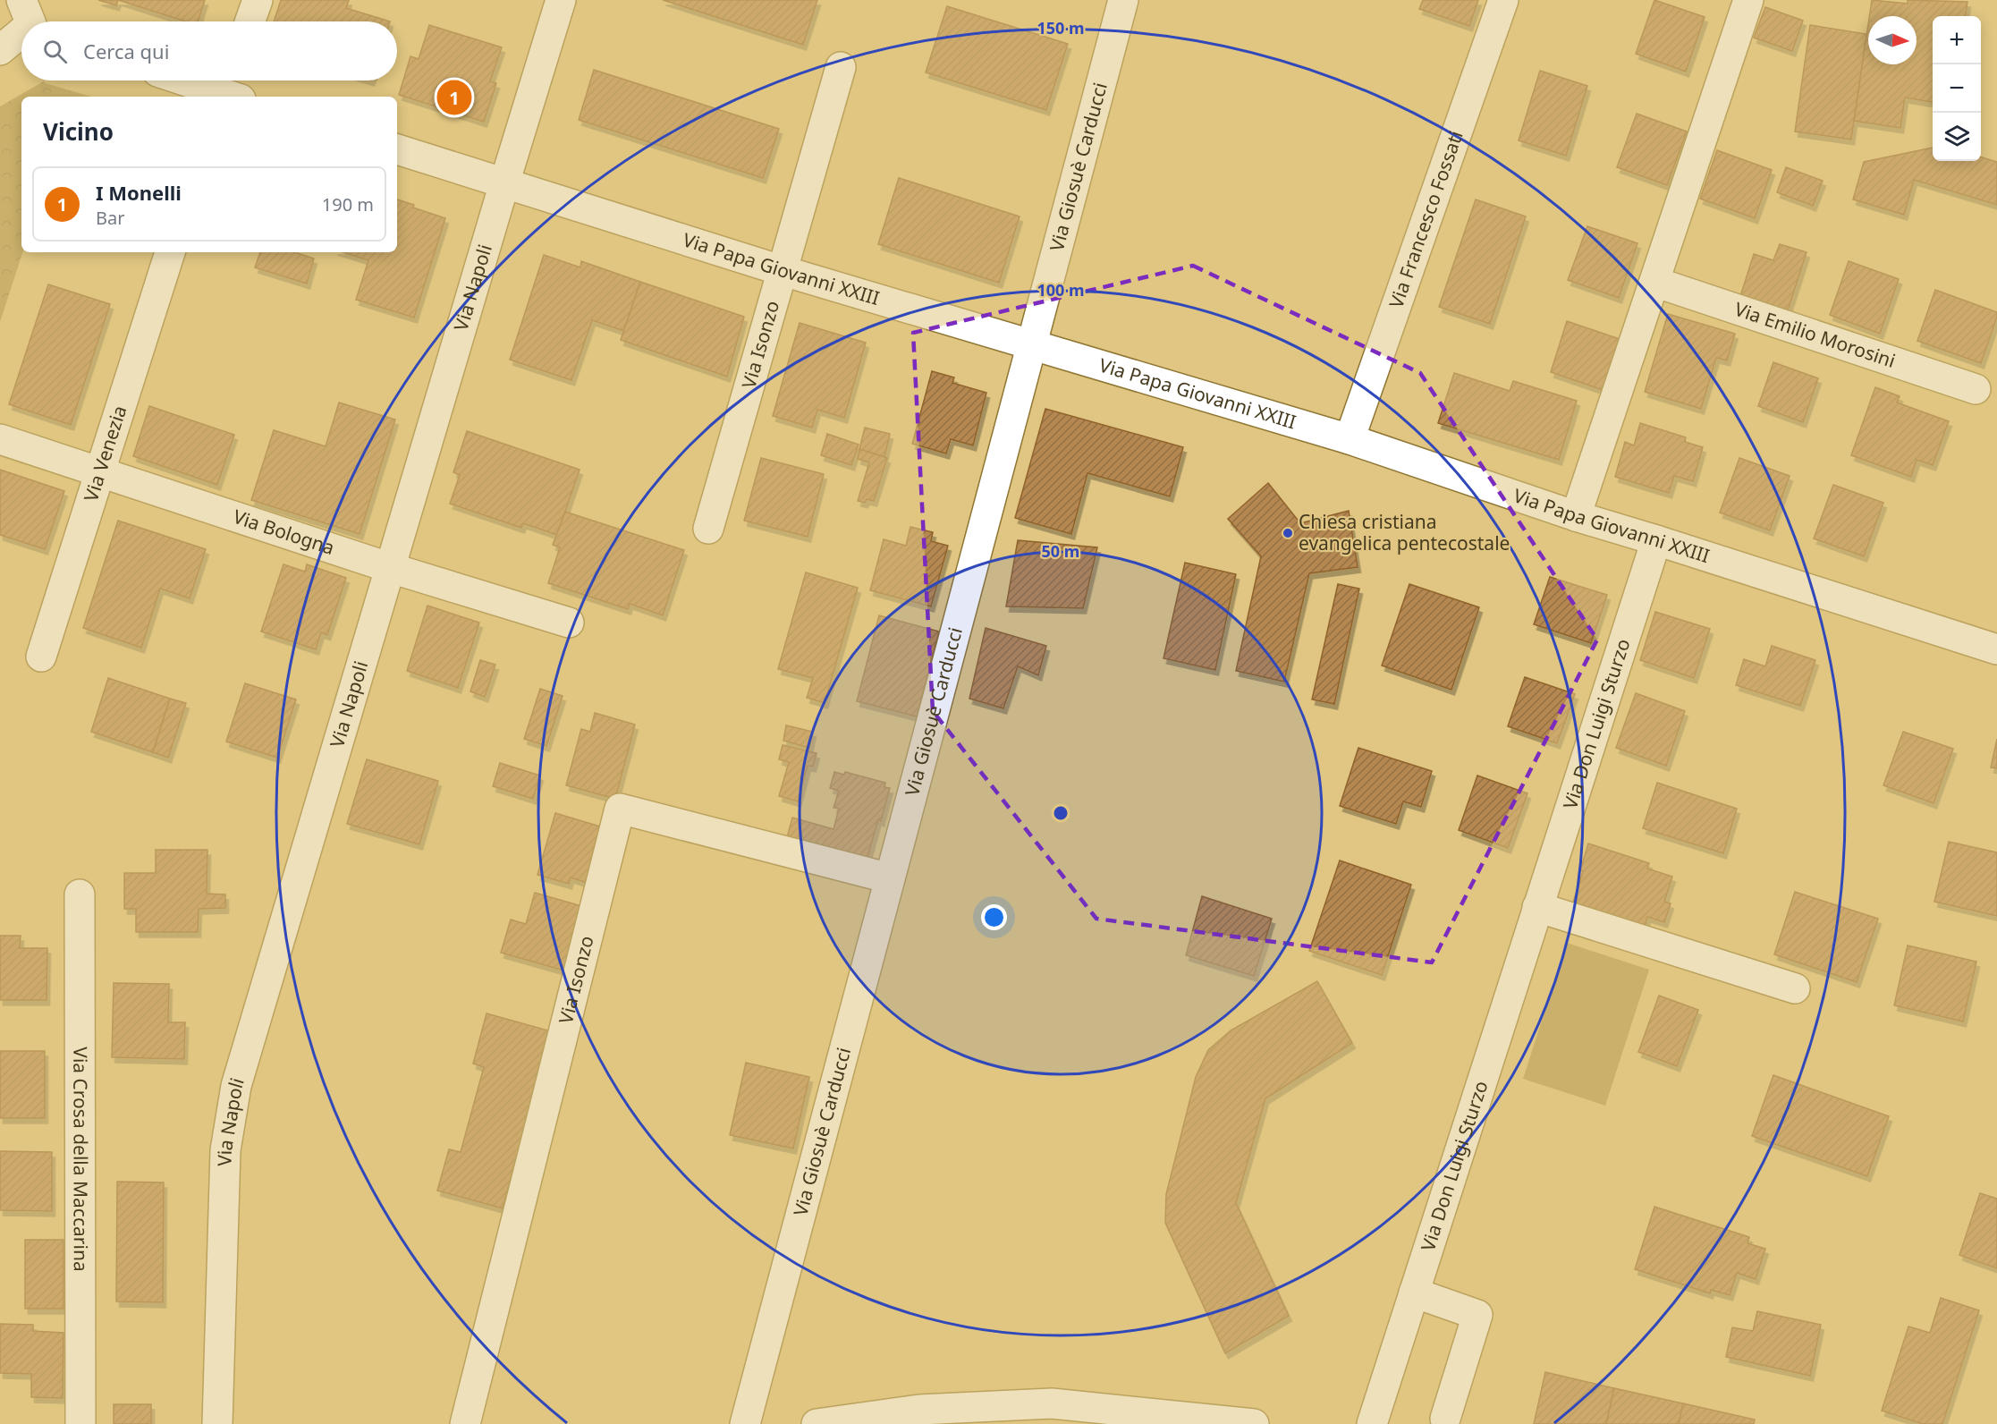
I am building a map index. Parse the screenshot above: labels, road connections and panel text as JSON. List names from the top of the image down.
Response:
{
  "streets": {
    "street": [
      "Via Giosuè Carducci",
      "Via Francesco Fossati",
      "Via Papa Giovanni XXIII",
      "Via Napoli",
      "Via Emilio Morosini",
      "Via Isonzo",
      "Via Venezia",
      "Via Bologna",
      "Via Don Luigi Sturzo",
      "Via Crosa della Maccarina"
    ]
  },
  "crossings": [
    ["Via Giosuè Carducci", "Via Papa Giovanni XXIII"],
    ["Via Giosuè Carducci", "Via Isonzo"],
    ["Via Francesco Fossati", "Via Papa Giovanni XXIII"],
    ["Via Papa Giovanni XXIII", "Via Napoli"],
    ["Via Papa Giovanni XXIII", "Via Isonzo"],
    ["Via Papa Giovanni XXIII", "Via Don Luigi Sturzo"],
    ["Via Napoli", "Via Bologna"],
    ["Via Venezia", "Via Bologna"]
  ],
  "places": ["Chiesa cristiana evangelica pentecostale"],
  "north": "right",
  "page": {
    "map_buttons": ["+", "−"],
    "search": "Cerca qui",
    "pins": "1",
    "heading": "Vicino",
    "list": [
      {
        "mark": "1",
        "name": "I Monelli",
        "note": "Bar",
        "value": "190 m"
      }
    ]
  },
  "rings": ["150 m", "100 m", "50 m"]
}
